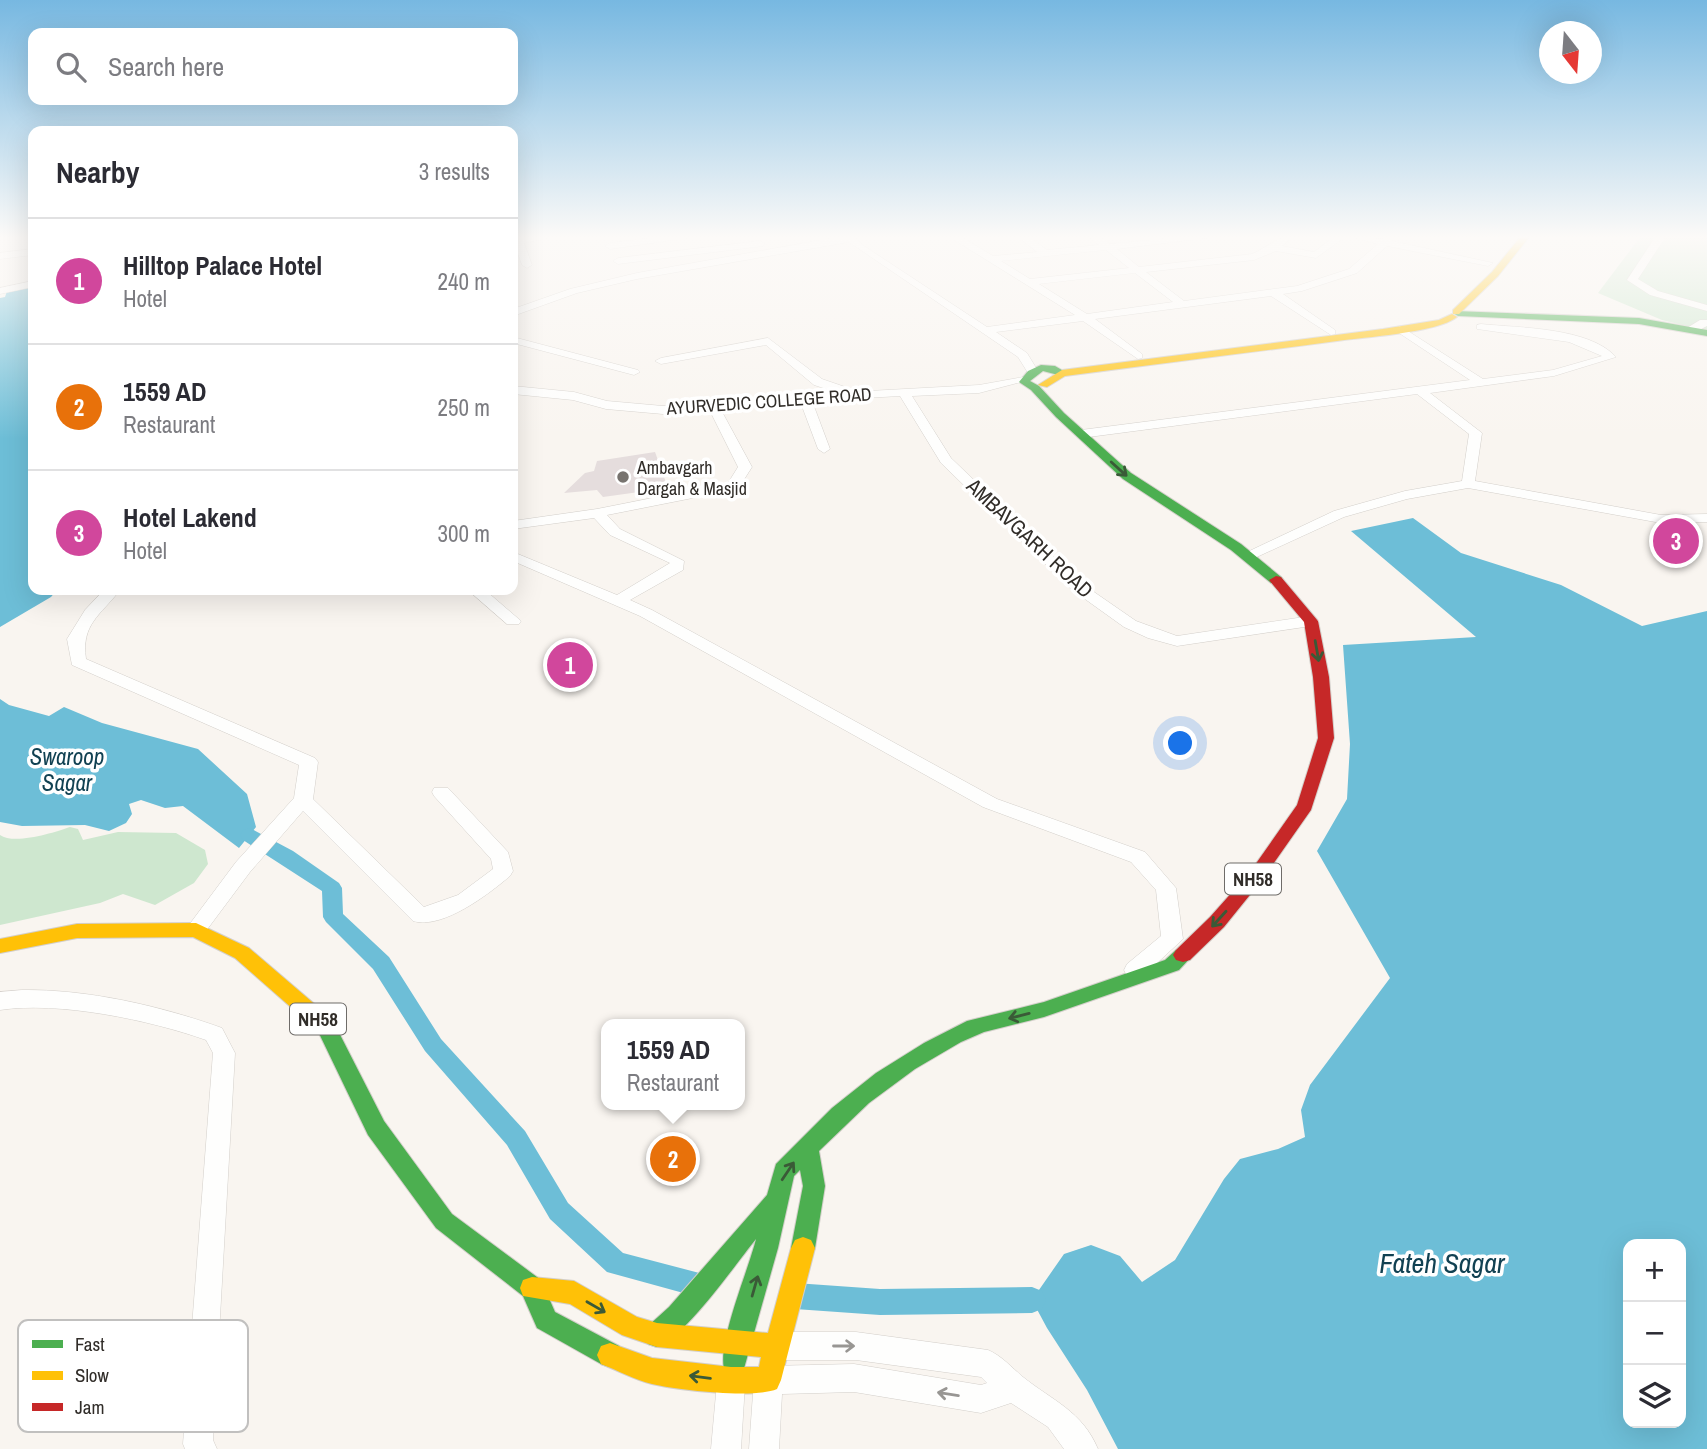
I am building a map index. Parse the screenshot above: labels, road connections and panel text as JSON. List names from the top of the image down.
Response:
{
  "streets": {
    "main road": ["NH58"],
    "street": ["AYURVEDIC COLLEGE ROAD", "AMBAVGARH ROAD"]
  },
  "crossings": [
    ["AYURVEDIC COLLEGE ROAD", "AMBAVGARH ROAD"],
    ["AYURVEDIC COLLEGE ROAD", "NH58"],
    ["AMBAVGARH ROAD", "NH58"]
  ],
  "water": ["Swaroop Sagar", "Fateh Sagar"],
  "places": ["Ambavgarh Dargah & Masjid"],
  "legend": ["Fast", "Slow", "Jam"],
  "north": "bottom",
  "page": {
    "search": "Search here",
    "heading": ["Nearby", "3 results"],
    "list": [
      {
        "mark": "1",
        "name": "Hilltop Palace Hotel",
        "note": "Hotel",
        "value": "240 m"
      },
      {
        "mark": "2",
        "name": "1559 AD",
        "note": "Restaurant",
        "value": "250 m"
      },
      {
        "mark": "3",
        "name": "Hotel Lakend",
        "note": "Hotel",
        "value": "300 m"
      }
    ],
    "pins": ["3", "1", "2"],
    "popup": ["1559 AD", "Restaurant"],
    "map_buttons": ["+", "−"]
  }
}
